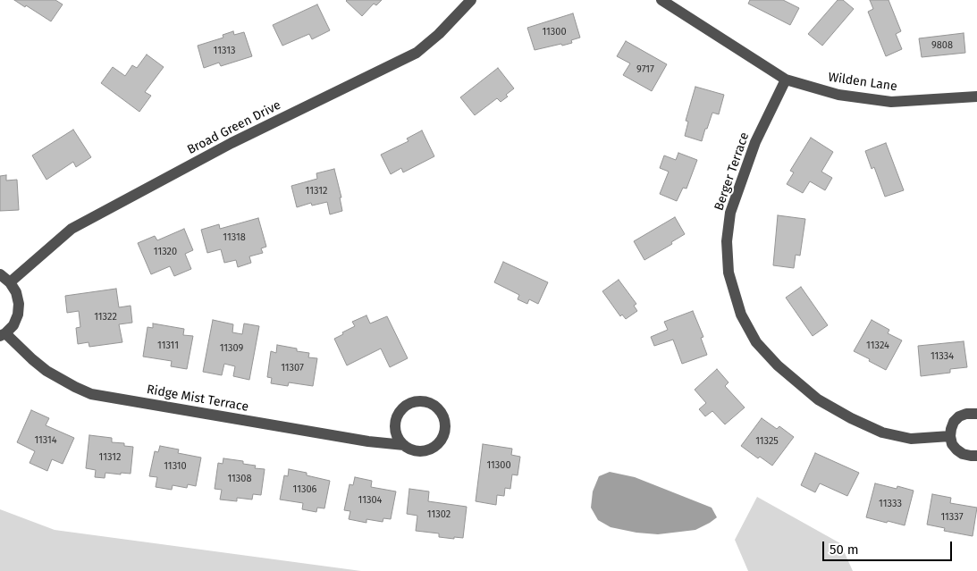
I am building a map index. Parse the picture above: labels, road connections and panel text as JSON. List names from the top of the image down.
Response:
{
  "streets": {
    "street": [
      "Wilden Lane",
      "Broad Green Drive",
      "Berger Terrace",
      "Ridge Mist Terrace"
    ]
  },
  "crossings": [
    ["Wilden Lane", "Berger Terrace"]
  ],
  "house_numbers": [
    "11300",
    "9808",
    "11313",
    "9717",
    "11312",
    "11318",
    "11320",
    "11322",
    "11311",
    "11324",
    "11309",
    "11334",
    "11307",
    "11314",
    "11325",
    "11312",
    "11300",
    "11310",
    "11308",
    "11306",
    "11304",
    "11333",
    "11302",
    "11337"
  ],
  "scale_bar": "50 m"
}
